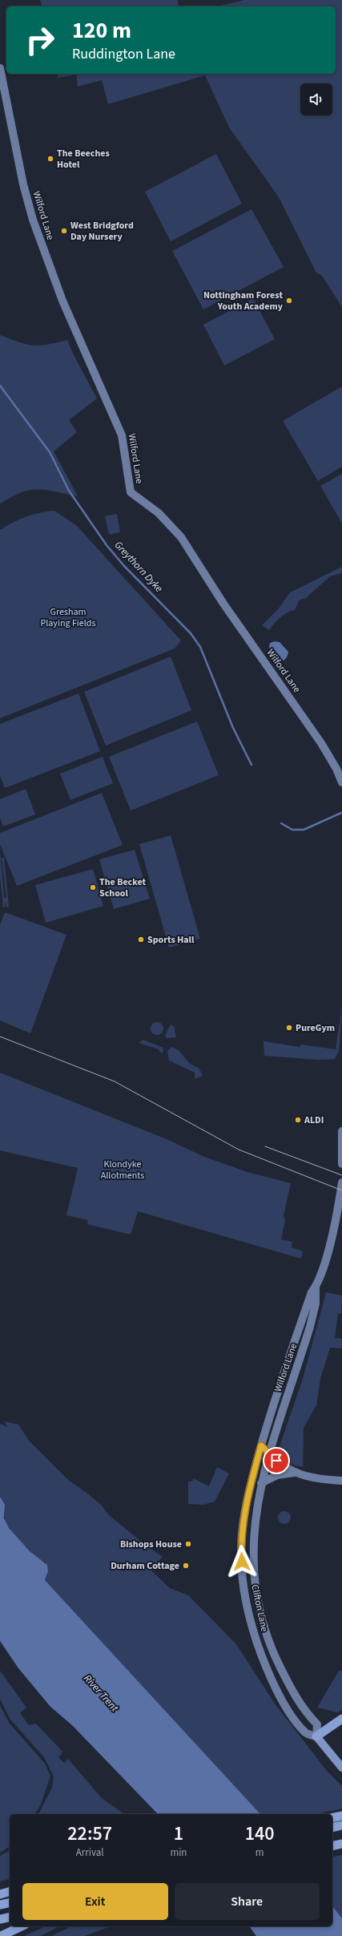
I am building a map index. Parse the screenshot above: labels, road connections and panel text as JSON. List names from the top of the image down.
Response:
{
  "streets": {
    "main road": ["Wilford Lane", "Clifton Lane"]
  },
  "crossings": [
    ["Wilford Lane", "Clifton Lane"]
  ],
  "water": ["Greythorn Dyke", "River Trent"],
  "parks": ["Gresham Playing Fields", "Klondyke Allotments"],
  "places": [
    "The Beeches Hotel",
    "West Bridgford Day Nursery",
    "Nottingham Forest Youth Academy",
    "The Becket School",
    "Sports Hall",
    "PureGym",
    "ALDI",
    "Bishops House",
    "Durham Cottage"
  ],
  "page": {
    "turn": ["120 m", "Ruddington Lane"],
    "eta": [
      "22:57",
      "Arrival",
      "1",
      "min",
      "140",
      "m"
    ],
    "buttons": ["Exit", "Share"]
  }
}
